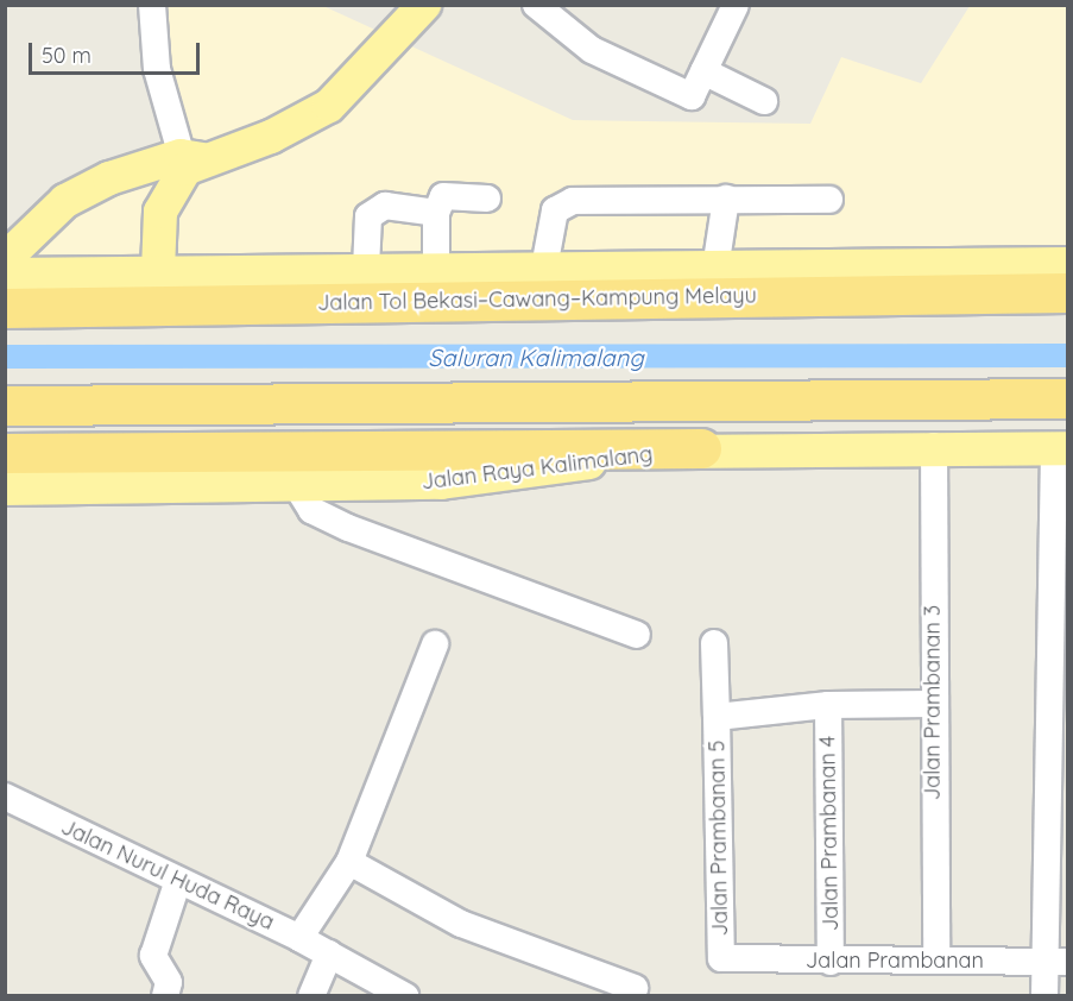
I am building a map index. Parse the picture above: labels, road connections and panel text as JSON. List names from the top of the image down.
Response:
{
  "streets": {
    "highway": ["Jalan Tol Bekasi–Cawang–Kampung Melayu"],
    "main road": ["Jalan Raya Kalimalang"],
    "street": [
      "Jalan Prambanan 3",
      "Jalan Prambanan 4",
      "Jalan Prambanan 5",
      "Jalan Nurul Huda Raya",
      "Jalan Prambanan"
    ]
  },
  "crossings": [
    ["Jalan Raya Kalimalang", "Jalan Prambanan 3"],
    ["Jalan Prambanan 3", "Jalan Prambanan"],
    ["Jalan Prambanan 4", "Jalan Prambanan"],
    ["Jalan Prambanan 5", "Jalan Prambanan"]
  ],
  "water": ["Saluran Kalimalang"],
  "scale_bar": "50 m"
}
